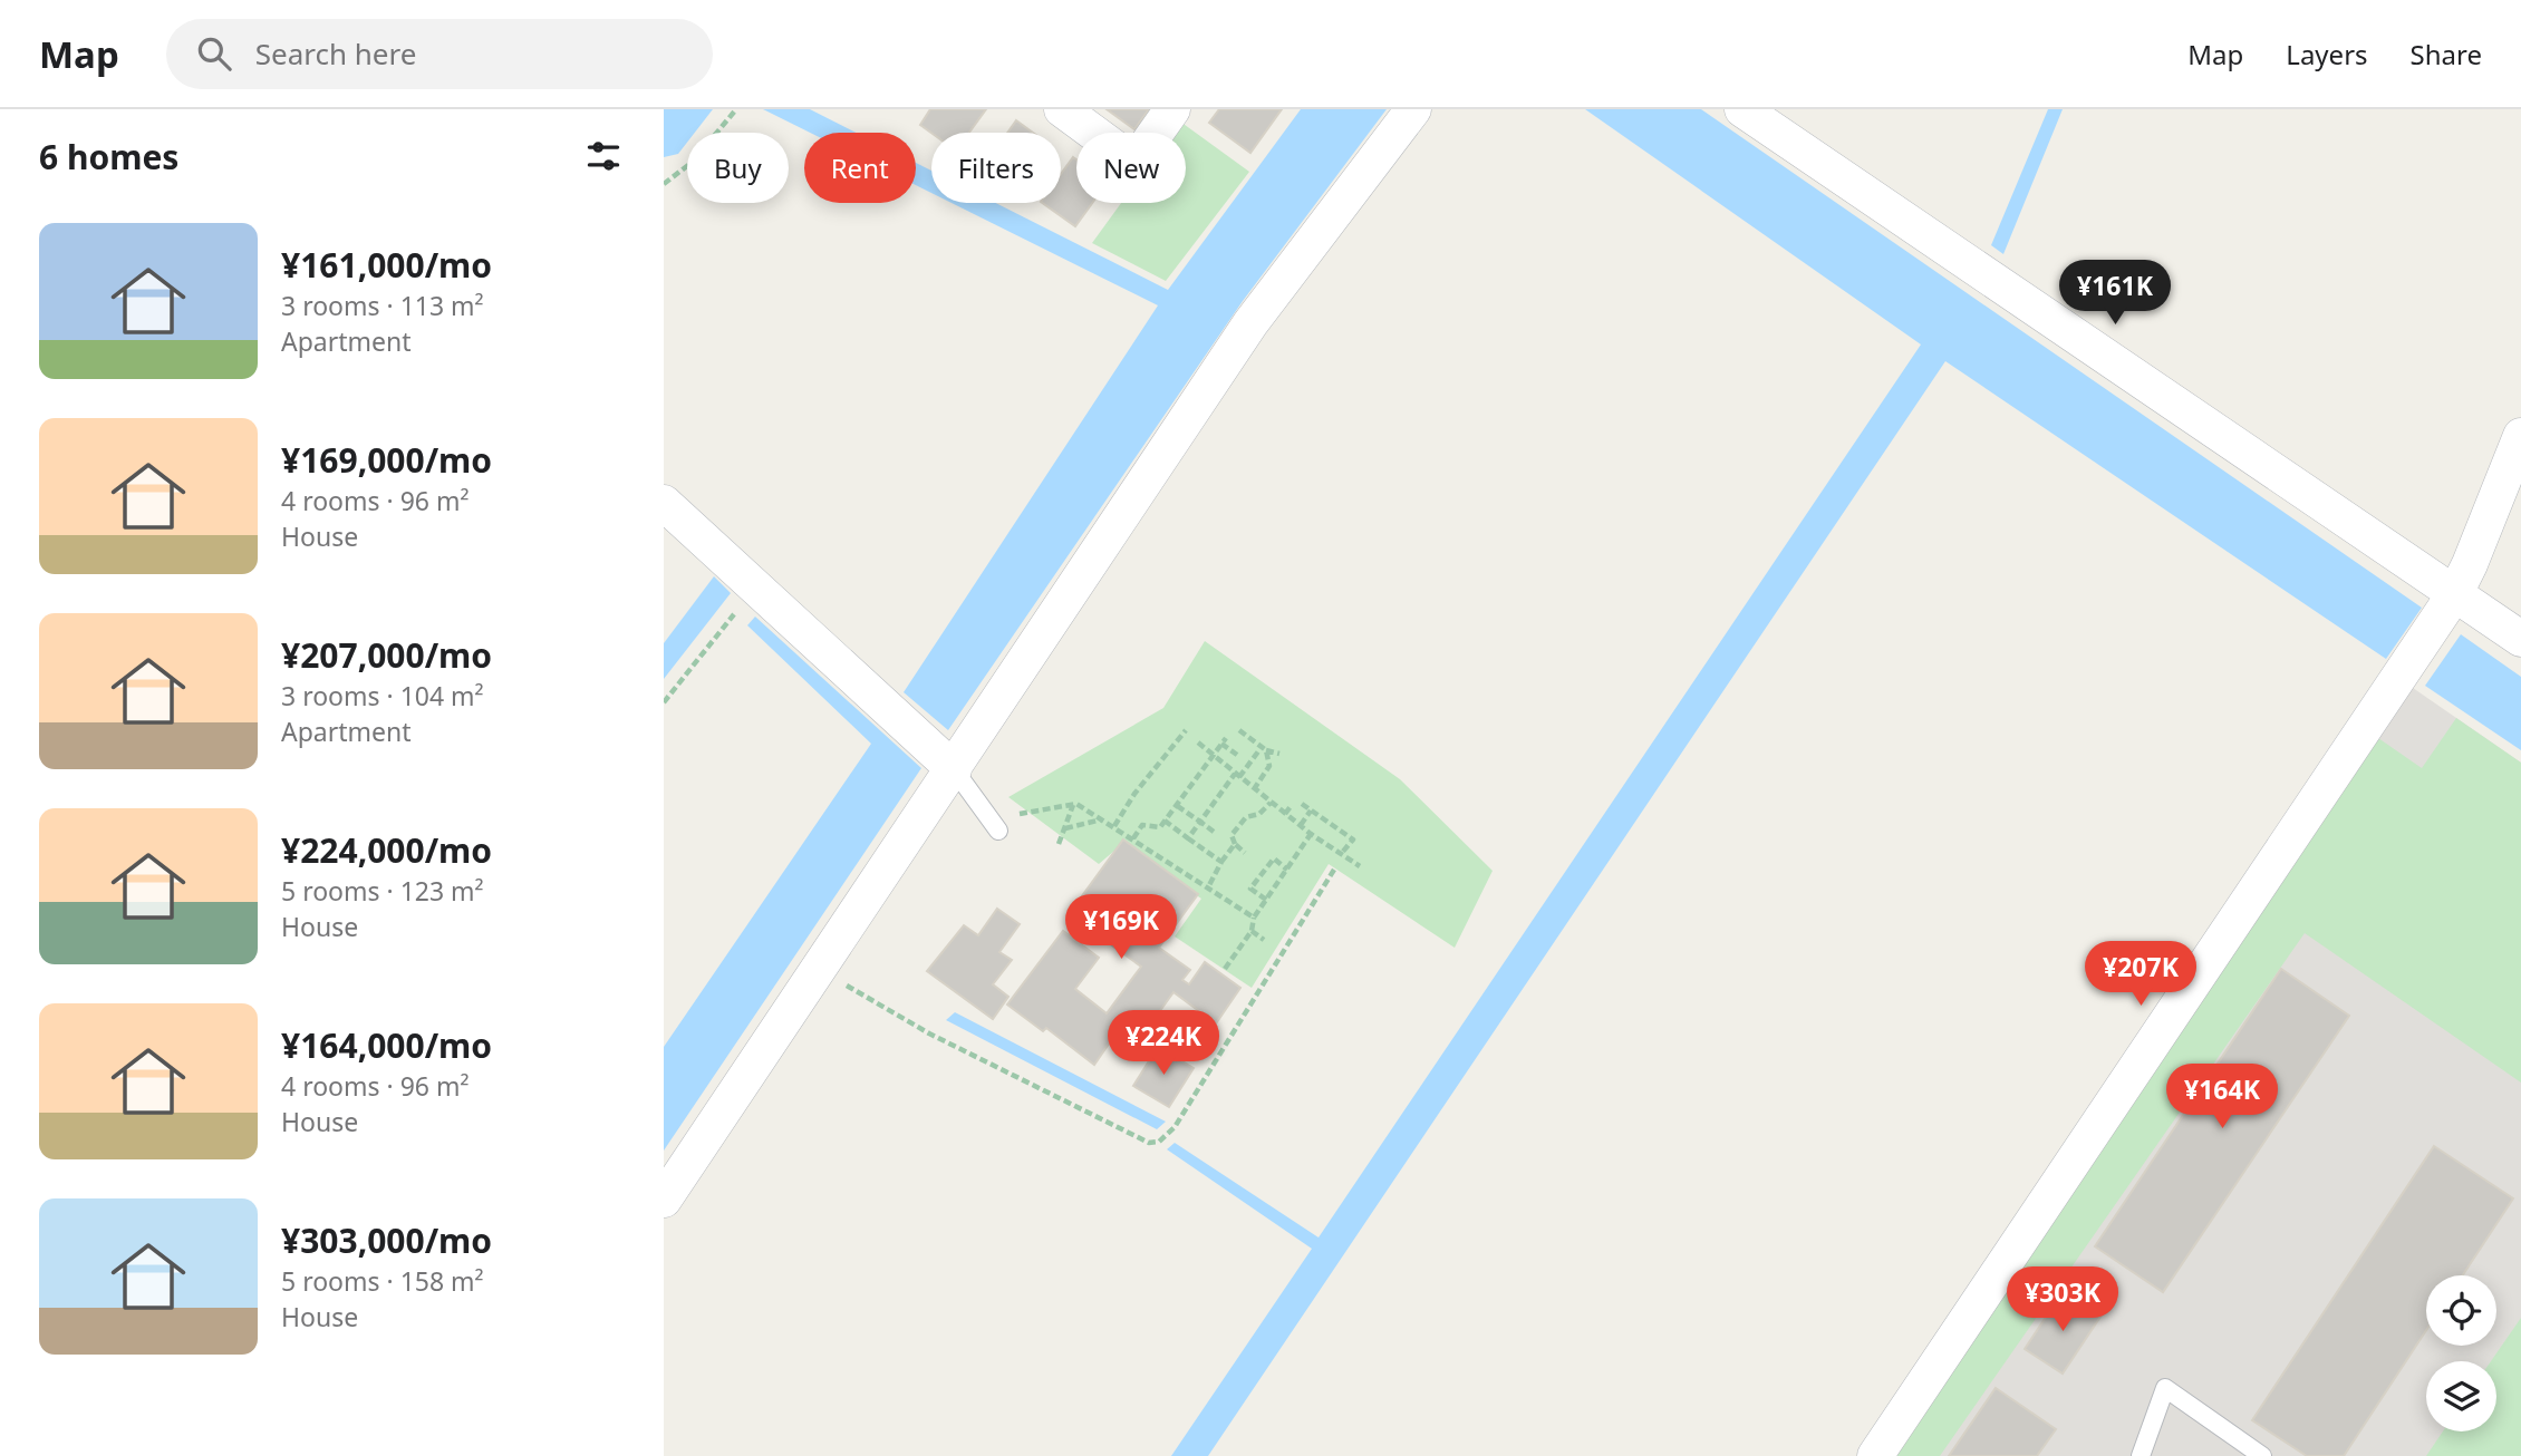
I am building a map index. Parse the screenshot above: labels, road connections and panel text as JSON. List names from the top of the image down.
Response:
{
  "page": {
    "header": "Map",
    "search": "Search here",
    "nav": ["Map", "Layers", "Share"],
    "heading": "6 homes",
    "chip": [
      "Buy",
      "Rent",
      "Filters",
      "New"
    ],
    "list": [
      {
        "name": "¥161,000/mo",
        "note": "3 rooms · 113 m² · Apartment"
      },
      {
        "name": "¥169,000/mo",
        "note": "4 rooms · 96 m² · House"
      },
      {
        "name": "¥207,000/mo",
        "note": "3 rooms · 104 m² · Apartment"
      },
      {
        "name": "¥224,000/mo",
        "note": "5 rooms · 123 m² · House"
      },
      {
        "name": "¥164,000/mo",
        "note": "4 rooms · 96 m² · House"
      },
      {
        "name": "¥303,000/mo",
        "note": "5 rooms · 158 m² · House"
      }
    ],
    "price": [
      "¥161K",
      "¥169K",
      "¥207K",
      "¥224K",
      "¥164K",
      "¥303K"
    ]
  }
}
